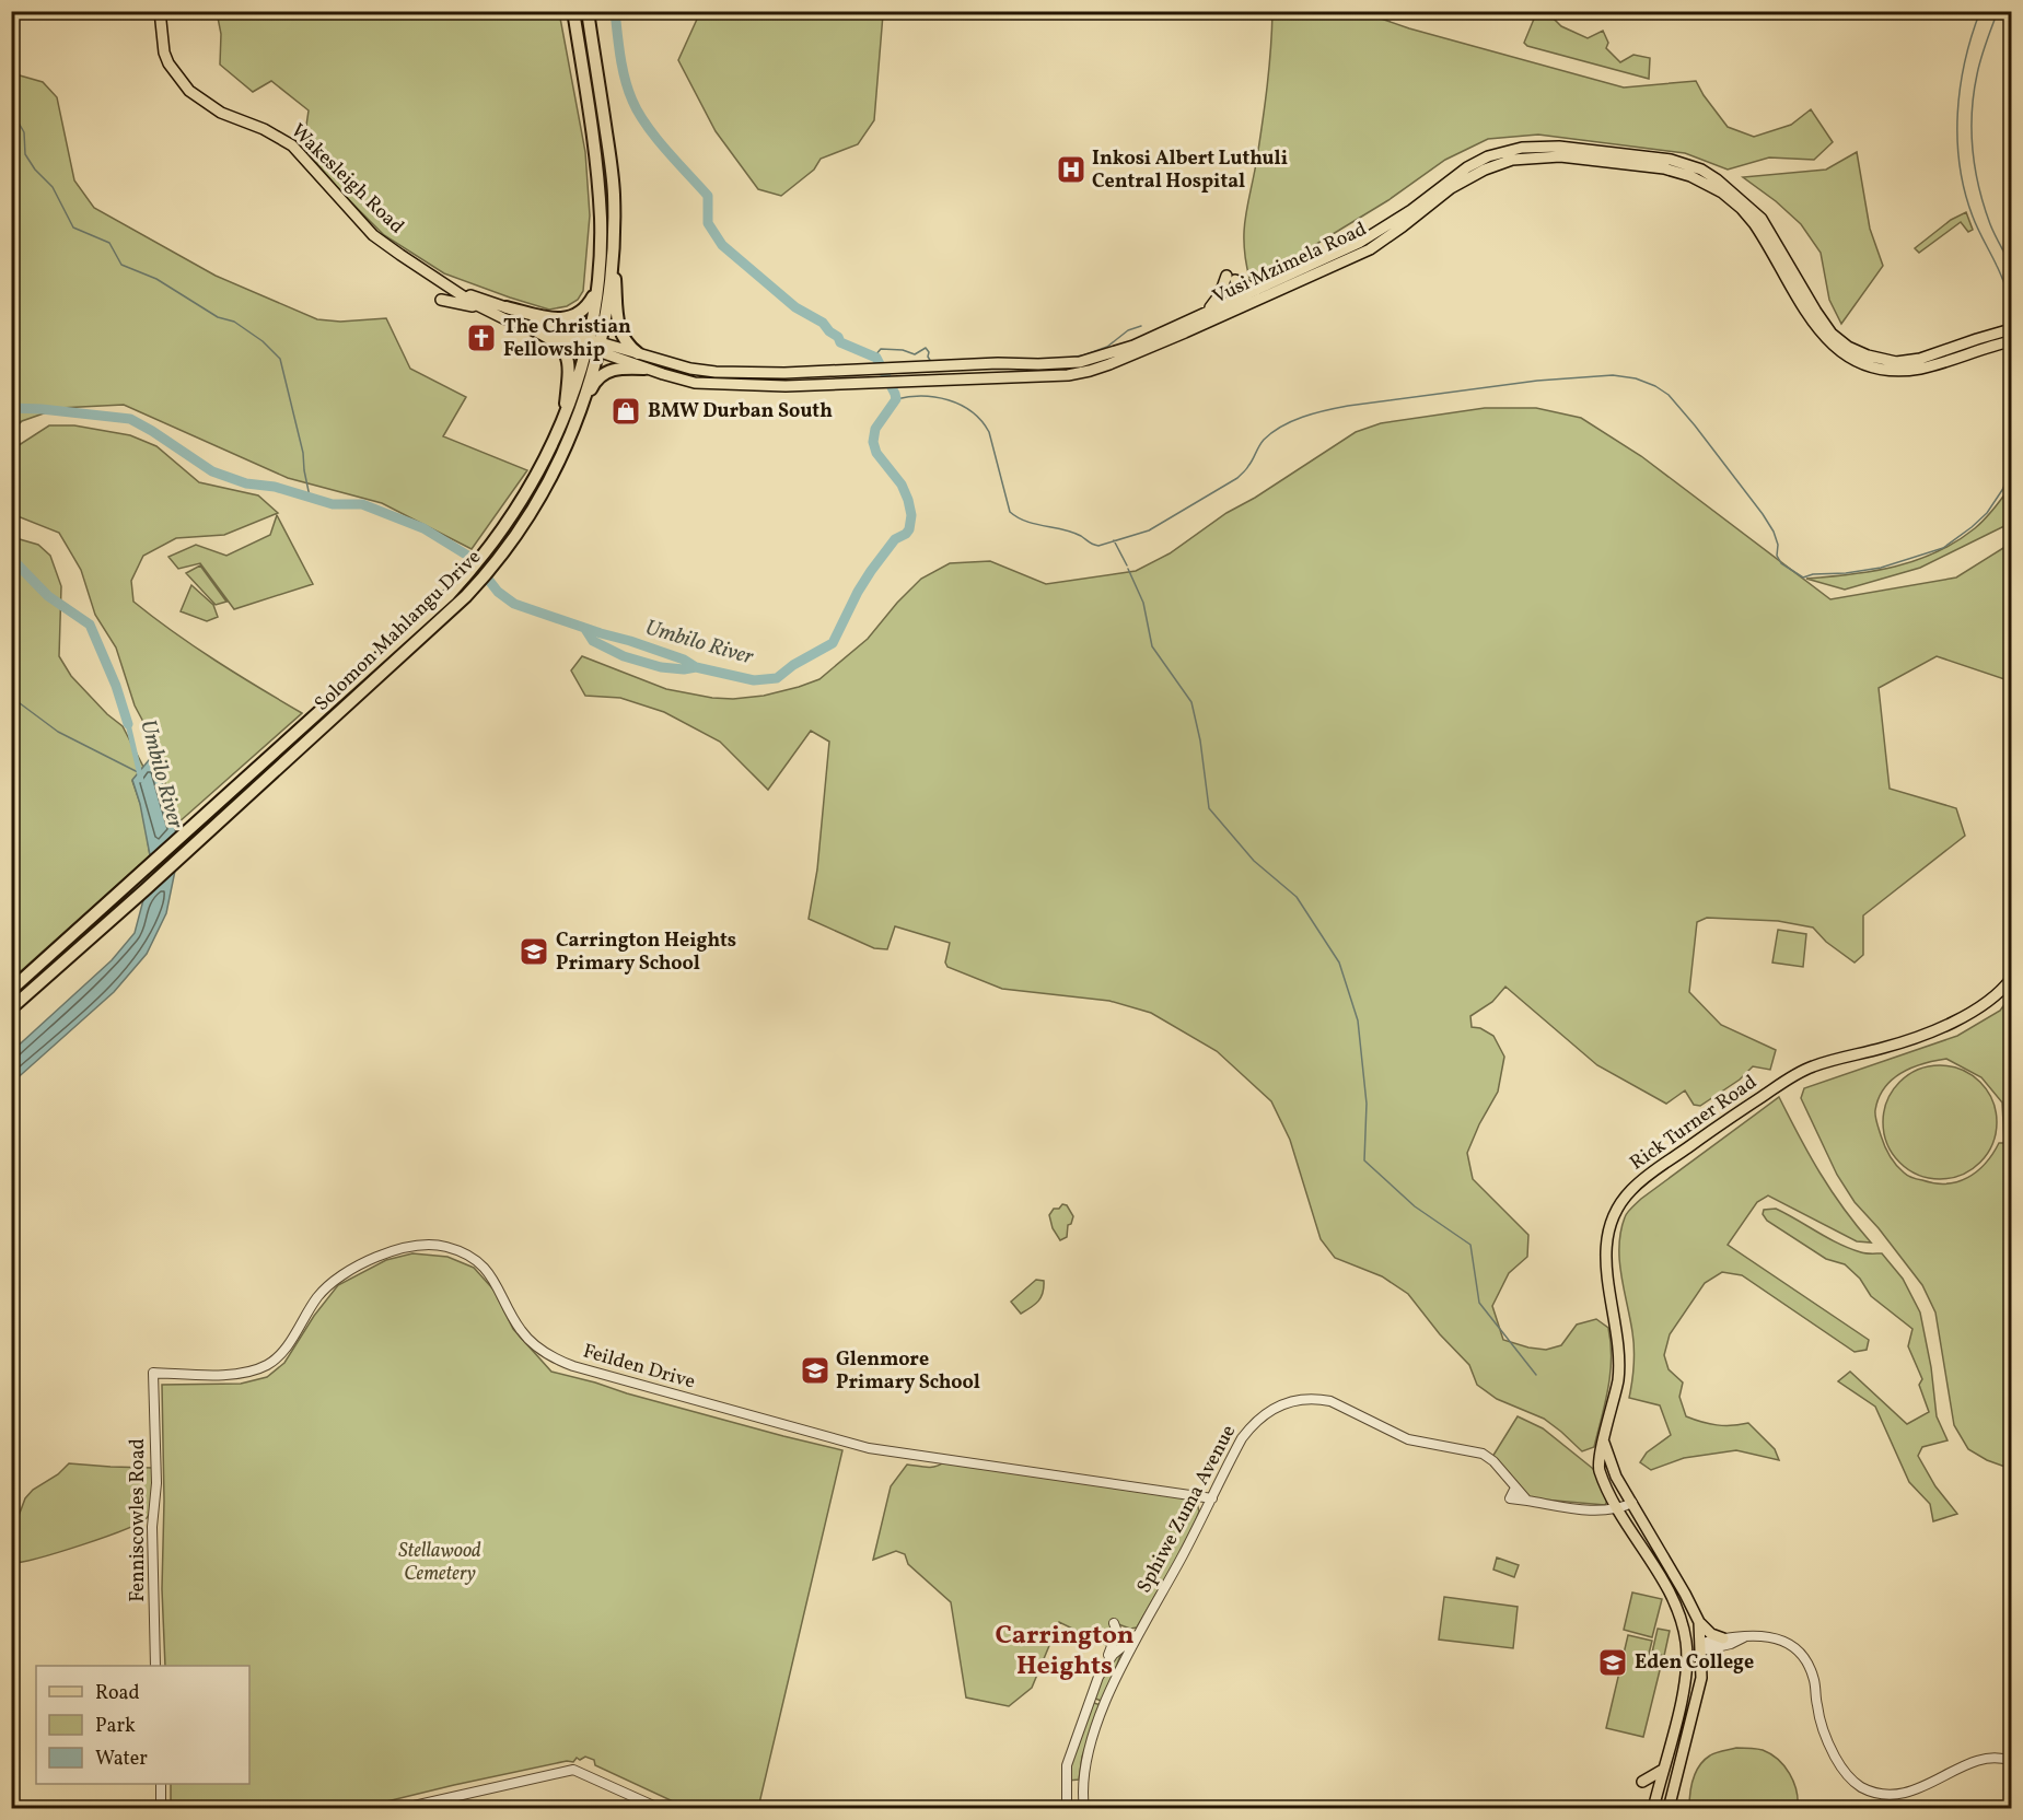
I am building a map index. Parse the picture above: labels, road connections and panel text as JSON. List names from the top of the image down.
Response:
{
  "streets": {
    "highway": ["Solomon Mahlangu Drive"],
    "main road": ["Wakesleigh Road", "Vusi Mzimela Road", "Rick Turner Road"],
    "street": ["Feilden Drive", "Sphiwe Zuma Avenue", "Fenniscowles Road"]
  },
  "crossings": [
    ["Wakesleigh Road", "Vusi Mzimela Road"],
    ["Wakesleigh Road", "Solomon Mahlangu Drive"],
    ["Vusi Mzimela Road", "Solomon Mahlangu Drive"],
    ["Feilden Drive", "Sphiwe Zuma Avenue"],
    ["Feilden Drive", "Fenniscowles Road"]
  ],
  "districts": ["Carrington Heights"],
  "water": ["Umbilo River"],
  "parks": ["Stellawood Cemetery"],
  "places": {
    "hospital": ["Inkosi Albert Luthuli Central Hospital"],
    "church": ["The Christian Fellowship"],
    "shop": ["BMW Durban South"],
    "school or university": ["Carrington Heights Primary School", "Glenmore Primary School", "Eden College"]
  },
  "legend": ["Road", "Park", "Water"]
}
